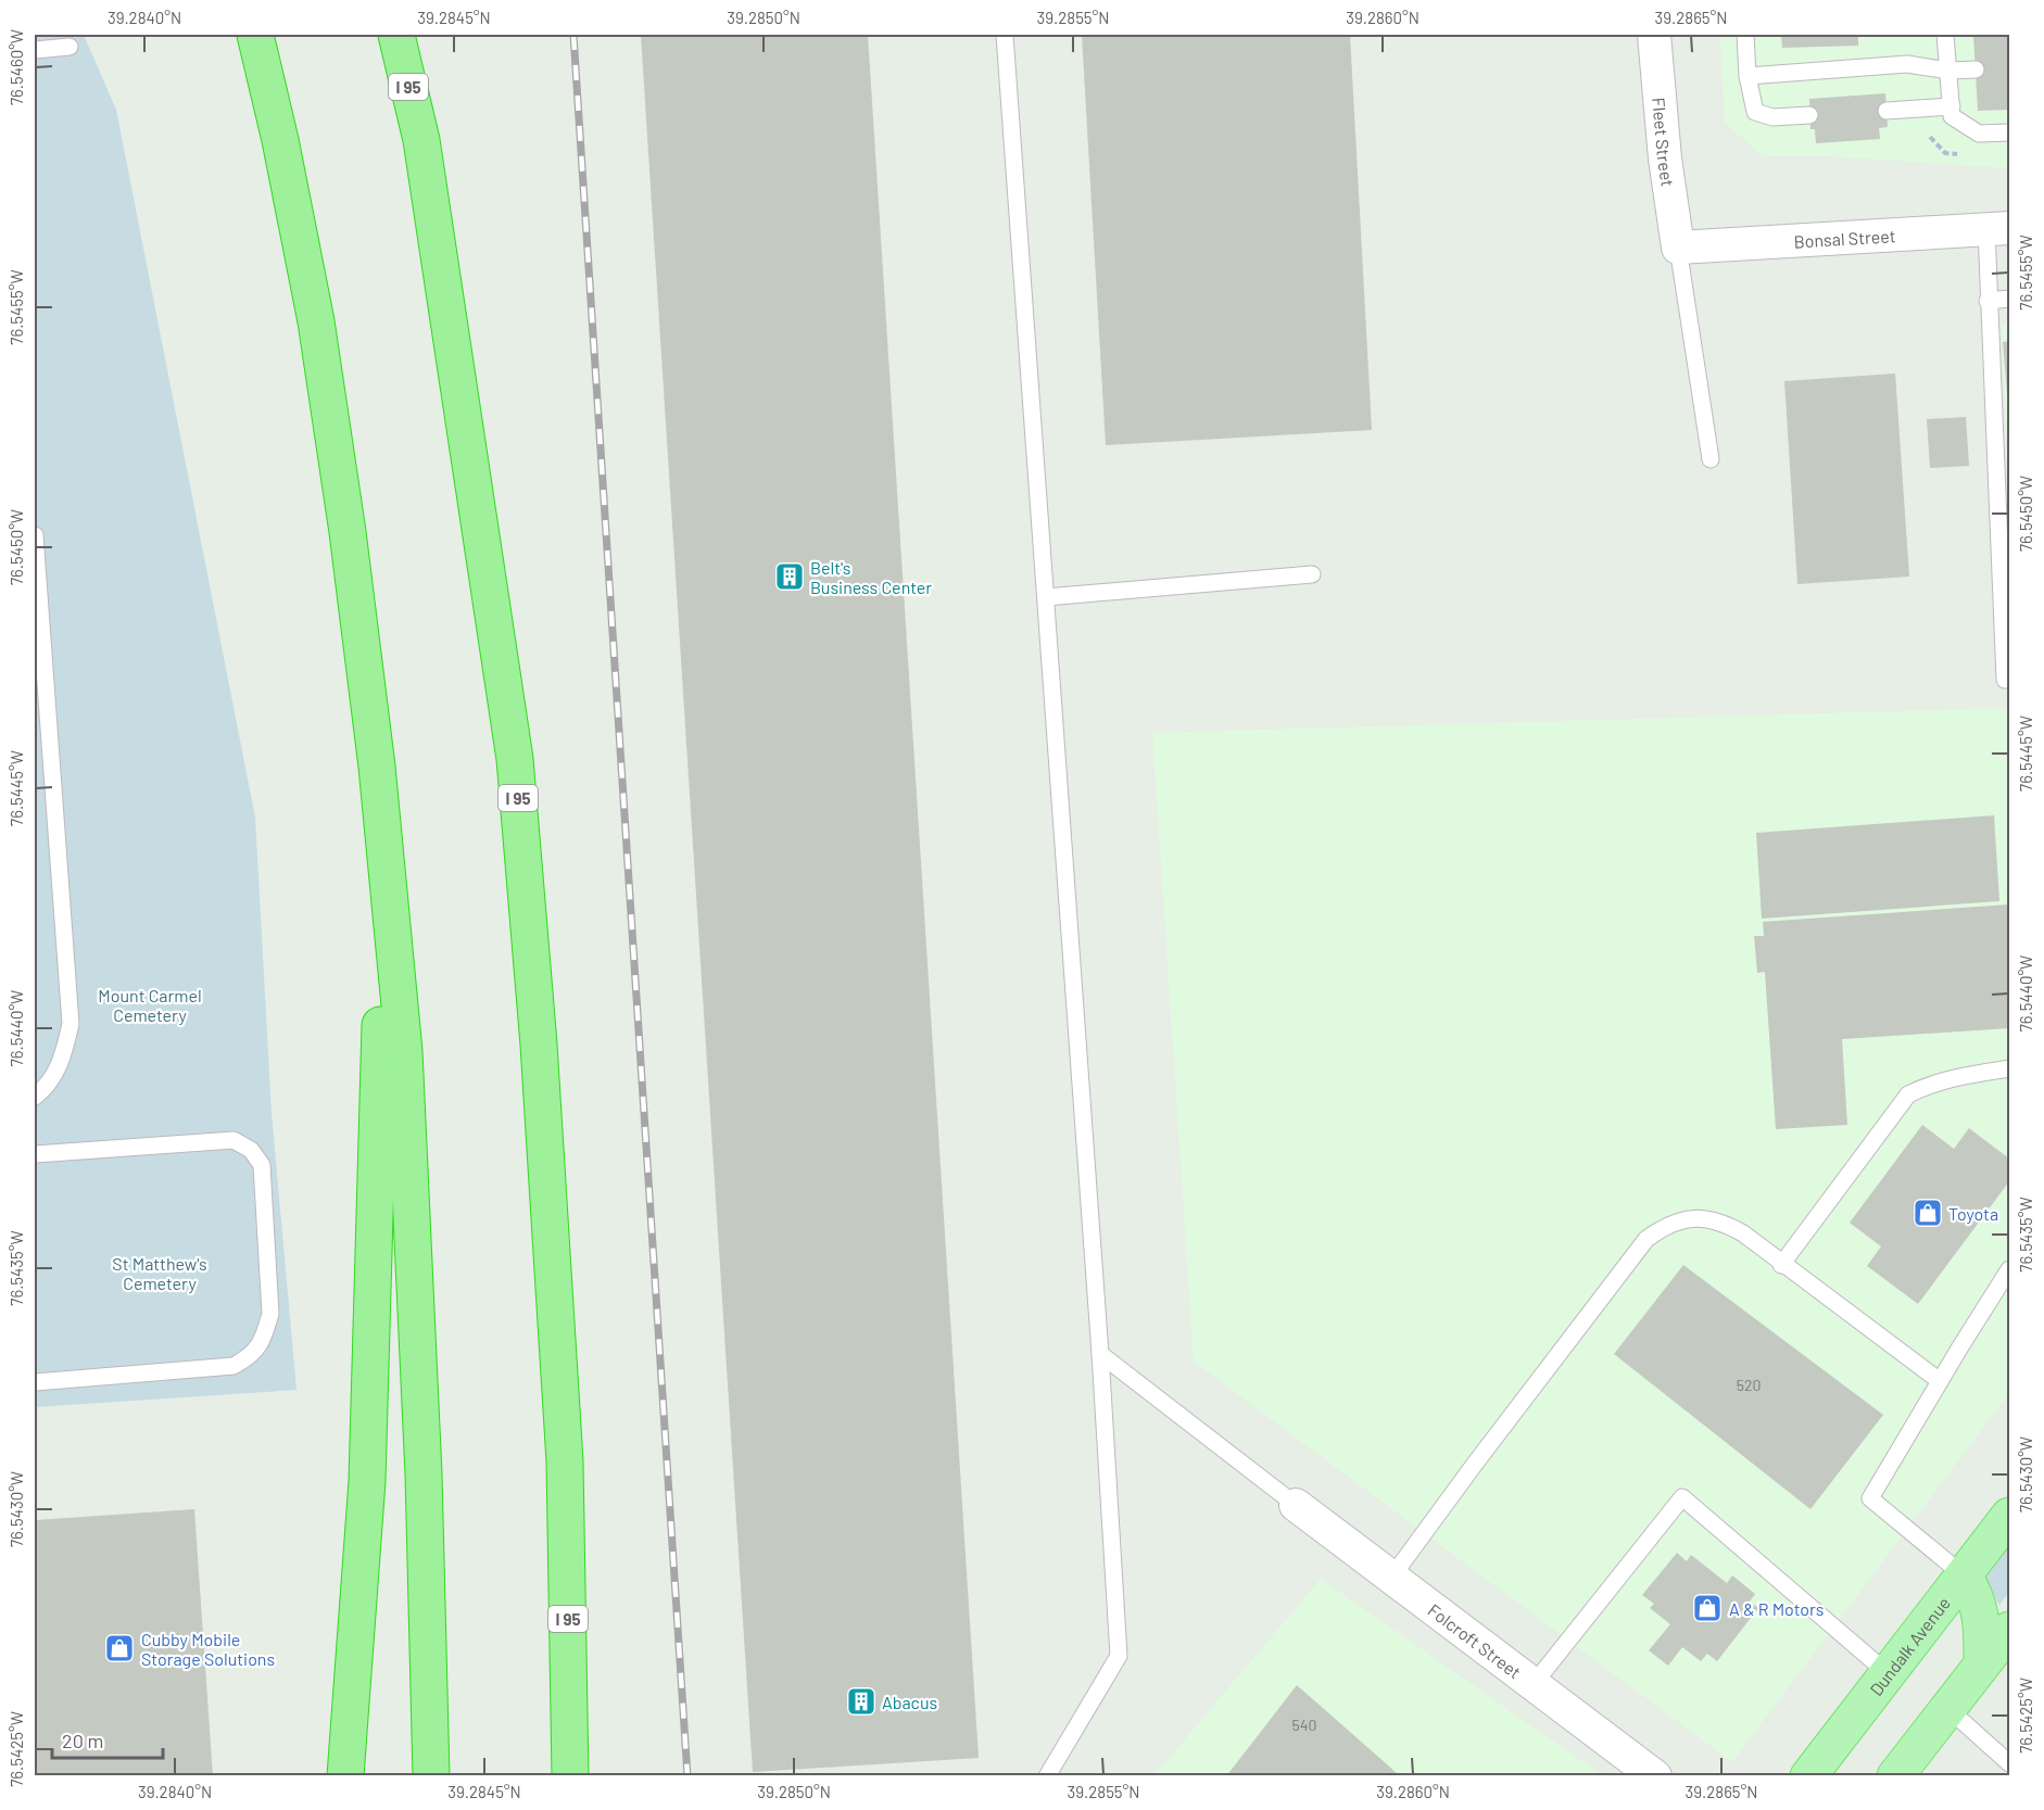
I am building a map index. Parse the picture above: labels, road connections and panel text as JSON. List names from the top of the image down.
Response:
{
  "streets": {
    "highway": ["I 95"],
    "main road": ["Dundalk Avenue"],
    "street": ["Fleet Street", "Bonsal Street", "Folcroft Street"]
  },
  "crossings": [
    ["Fleet Street", "Bonsal Street"]
  ],
  "parks": ["Mount Carmel Cemetery", "St Matthew's Cemetery"],
  "places": {
    "building": ["Belt's Business Center", "Abacus"],
    "shop": ["Toyota", "A & R Motors", "Cubby Mobile Storage Solutions"]
  },
  "house_numbers": ["520", "540"],
  "scale_bar": "20 m",
  "coordinates": [
    "39.2840°N",
    "39.2845°N",
    "39.2850°N",
    "39.2855°N",
    "39.2860°N",
    "39.2865°N",
    "76.5460°W",
    "76.5455°W",
    "76.5450°W",
    "76.5445°W",
    "76.5440°W",
    "76.5435°W",
    "76.5430°W",
    "76.5425°W"
  ]
}
